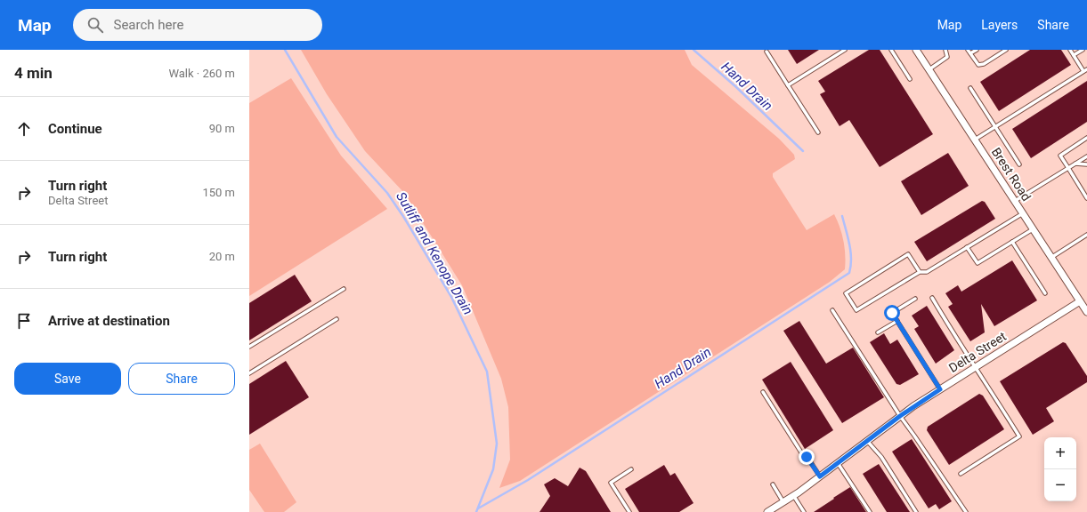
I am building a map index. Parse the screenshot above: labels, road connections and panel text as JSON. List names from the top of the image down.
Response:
{
  "streets": {
    "street": ["Brest Road", "Delta Street"]
  },
  "crossings": [
    ["Brest Road", "Delta Street"]
  ],
  "water": ["Hand Drain", "Sutliff and Kenope Drain"],
  "page": {
    "header": "Map",
    "search": "Search here",
    "nav": ["Map", "Layers", "Share"],
    "heading": ["4 min", "Walk · 260 m"],
    "list": [
      ["Continue", "90 m"],
      ["Turn right", "Delta Street", "150 m"],
      ["Turn right", "20 m"],
      "Arrive at destination"
    ],
    "buttons": ["Save", "Share"],
    "map_buttons": ["+", "−"]
  }
}
